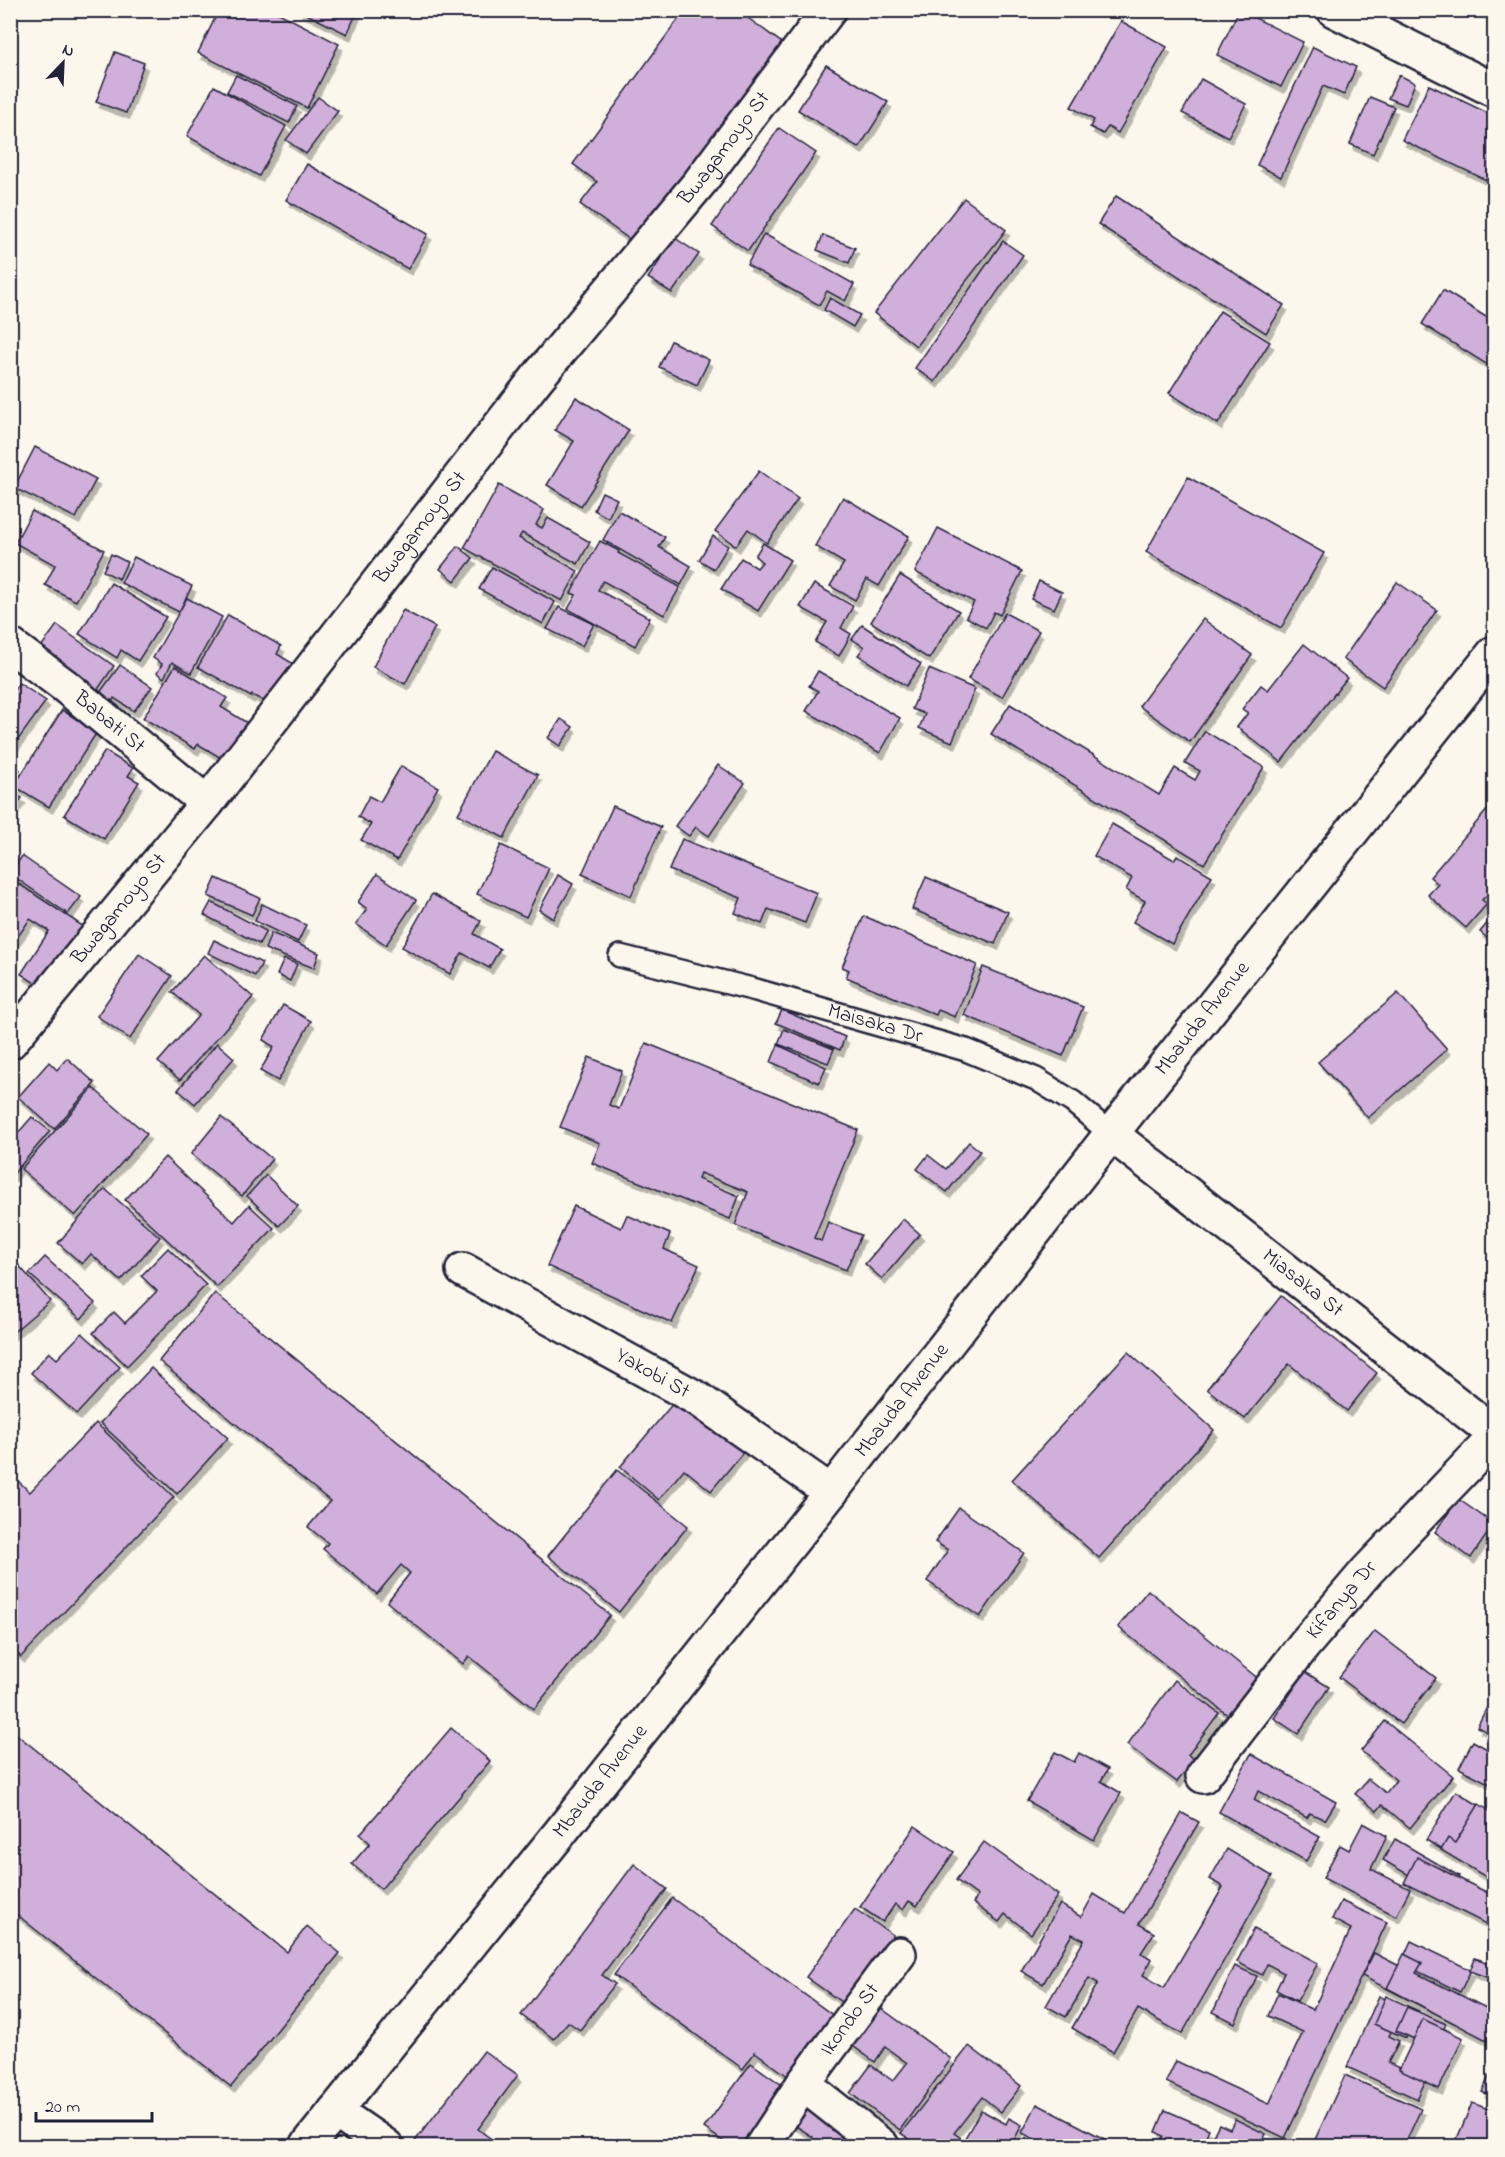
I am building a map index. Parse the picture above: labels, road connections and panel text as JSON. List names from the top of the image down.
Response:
{
  "streets": {
    "street": [
      "Bwagamoyo St",
      "Babati St",
      "Mbauda Avenue",
      "Miasaka St",
      "Yakobi St",
      "Kifanya Dr",
      "Ikondo St"
    ],
    "lane": ["Maisaka Dr"]
  },
  "crossings": [
    ["Bwagamoyo St", "Babati St"],
    ["Mbauda Avenue", "Maisaka Dr"],
    ["Mbauda Avenue", "Miasaka St"],
    ["Mbauda Avenue", "Yakobi St"],
    ["Maisaka Dr", "Miasaka St"]
  ],
  "scale_bar": "20 m",
  "north": "top right"
}
